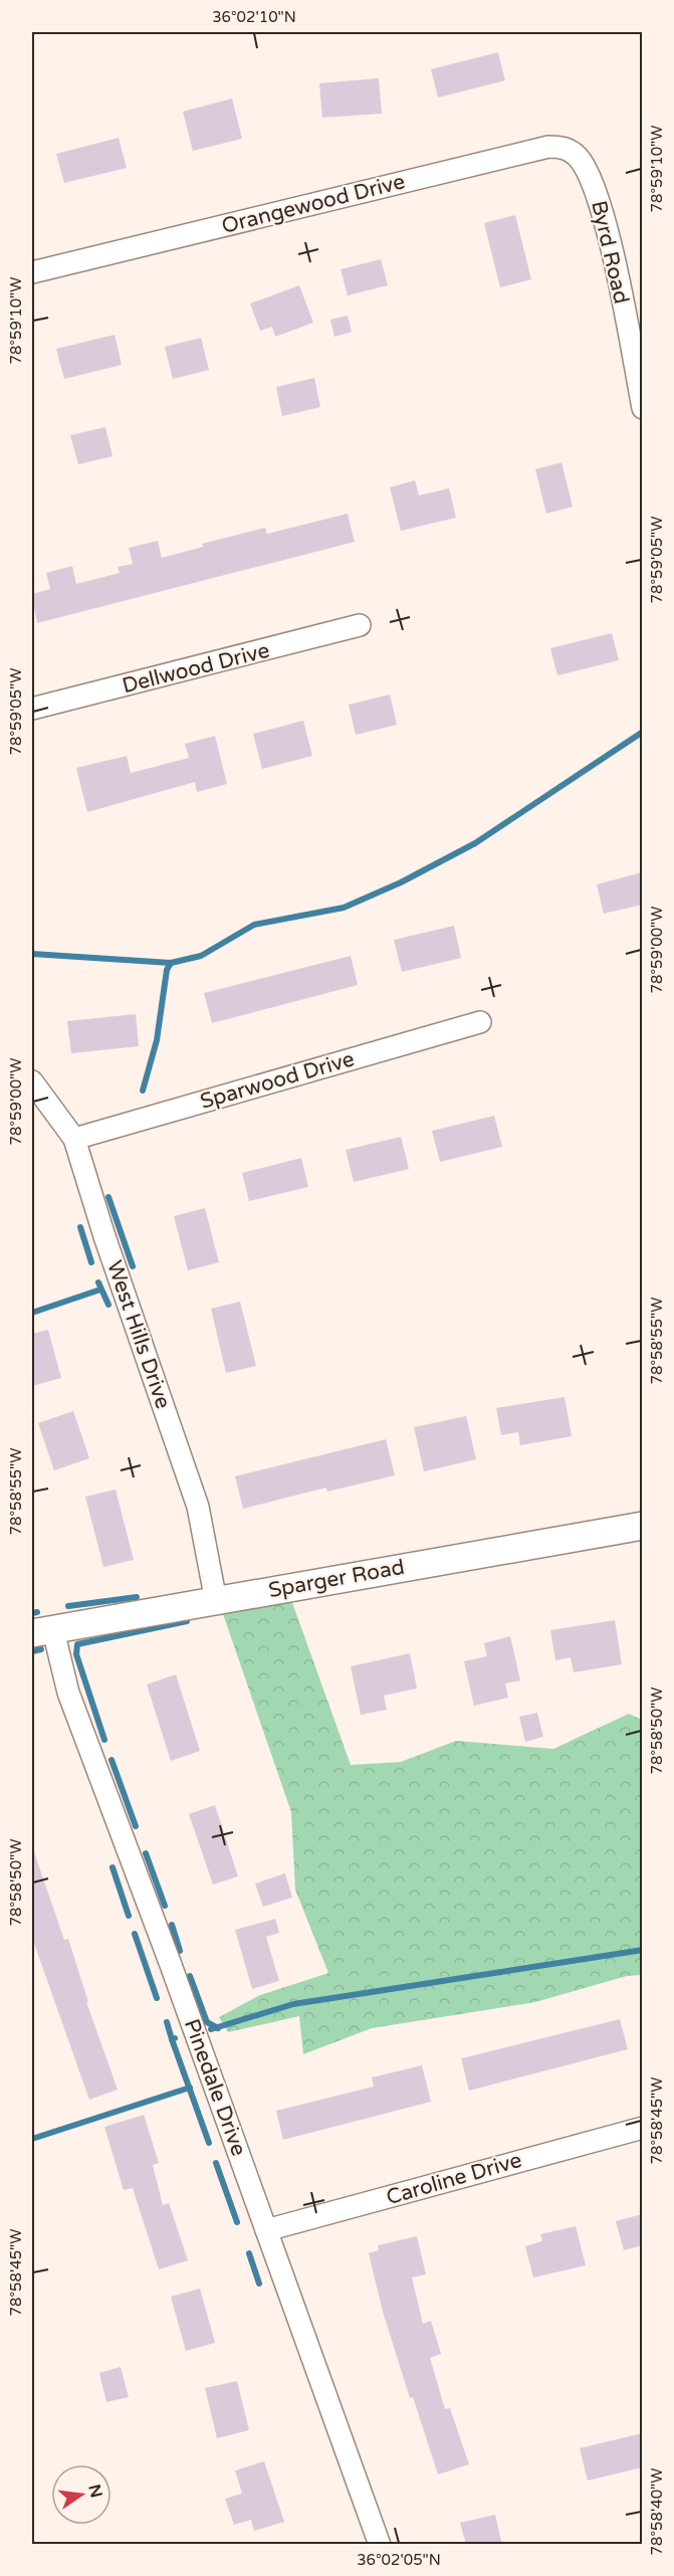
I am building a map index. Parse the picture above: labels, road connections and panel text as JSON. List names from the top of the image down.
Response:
{
  "streets": {
    "street": [
      "Orangewood Drive",
      "Byrd Road",
      "Dellwood Drive",
      "Sparwood Drive",
      "West Hills Drive",
      "Sparger Road",
      "Pinedale Drive",
      "Caroline Drive"
    ]
  },
  "crossings": [
    ["Orangewood Drive", "Byrd Road"],
    ["Sparwood Drive", "West Hills Drive"],
    ["West Hills Drive", "Sparger Road"],
    ["Sparger Road", "Pinedale Drive"],
    ["Pinedale Drive", "Caroline Drive"]
  ],
  "north": "right",
  "coordinates": [
    "36°02'10\"N",
    "78°59'10\"W",
    "78°59'05\"W",
    "78°59'00\"W",
    "78°58'55\"W",
    "78°58'50\"W",
    "78°58'45\"W",
    "78°58'40\"W",
    "36°02'05\"N"
  ]
}
